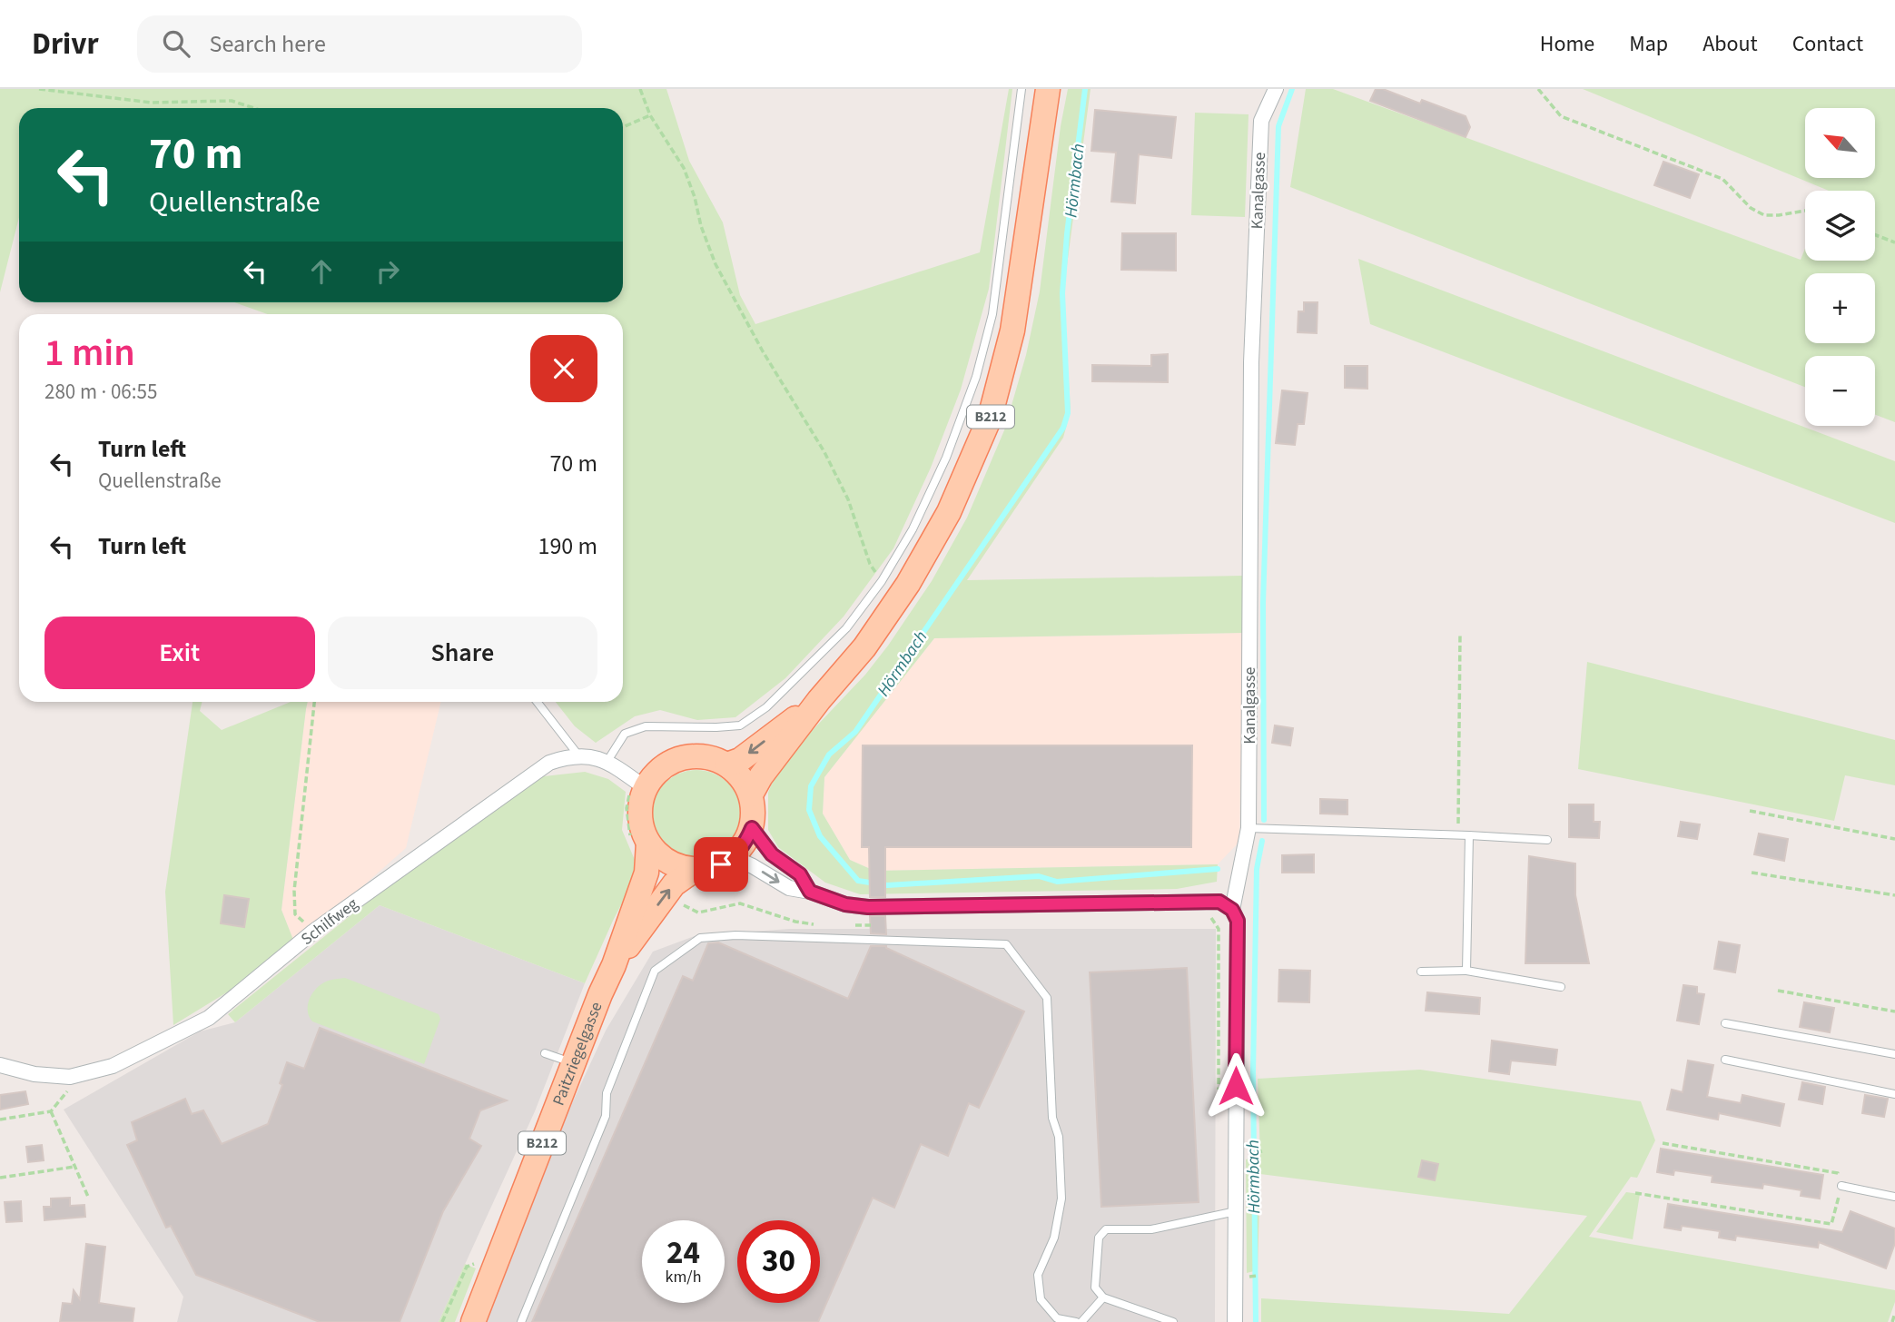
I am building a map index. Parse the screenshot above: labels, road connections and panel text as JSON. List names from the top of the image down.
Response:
{
  "streets": {
    "main road": ["B212", "Paitzriegelgasse"],
    "street": ["Kanalgasse", "Schilfweg"]
  },
  "crossings": [
    ["B212", "Schilfweg"],
    ["B212", "Paitzriegelgasse"],
    ["Schilfweg", "Paitzriegelgasse"]
  ],
  "water": ["Hörmbach"],
  "north": "top left",
  "page": {
    "header": "Drivr",
    "search": "Search here",
    "nav": [
      "Home",
      "Map",
      "About",
      "Contact"
    ],
    "map_buttons": ["+", "−"],
    "turn": ["70 m", "Quellenstraße"],
    "heading": ["1 min", "280 m · 06:55"],
    "list": [
      {
        "name": "Turn left",
        "note": "Quellenstraße",
        "value": "70 m"
      },
      {
        "name": "Turn left",
        "value": "190 m"
      }
    ],
    "buttons": ["Exit", "Share"],
    "speed": "24 km/h",
    "limit": "30"
  }
}
